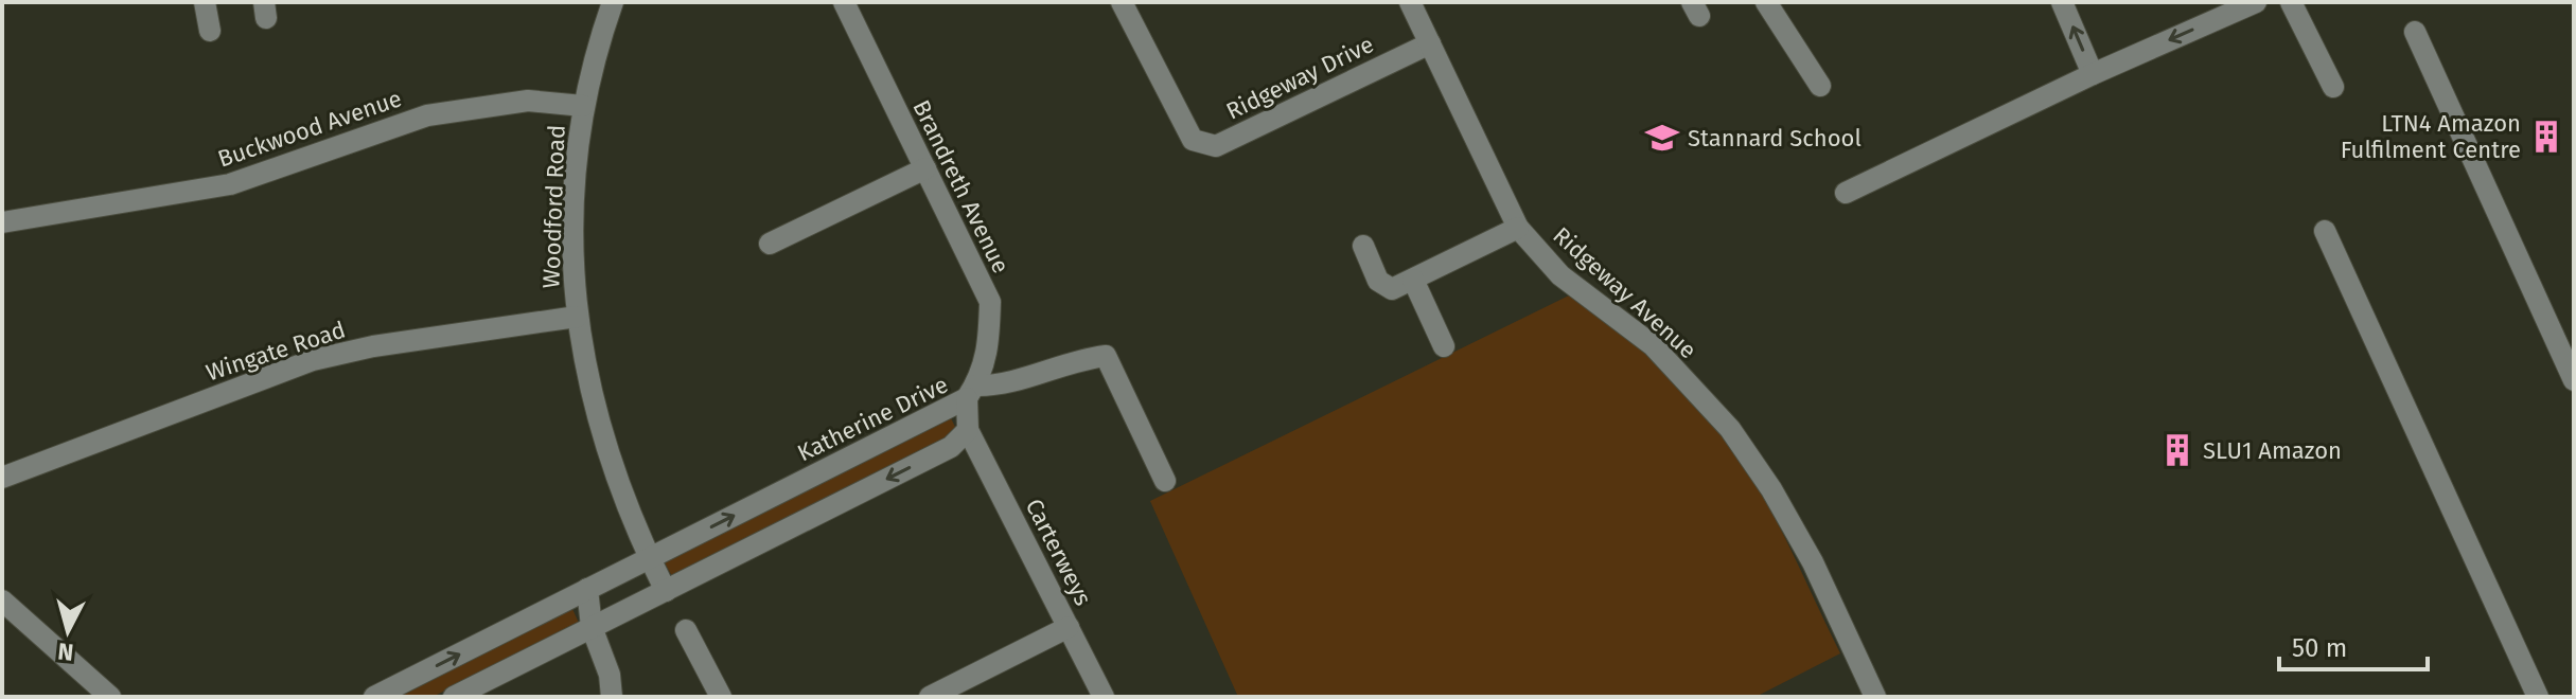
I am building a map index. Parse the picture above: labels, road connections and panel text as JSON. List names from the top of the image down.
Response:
{
  "streets": {
    "street": [
      "Ridgeway Drive",
      "Buckwood Avenue",
      "Brandreth Avenue",
      "Woodford Road",
      "Ridgeway Avenue",
      "Wingate Road",
      "Katherine Drive",
      "Carterweys"
    ]
  },
  "crossings": [
    ["Ridgeway Drive", "Ridgeway Avenue"],
    ["Buckwood Avenue", "Woodford Road"],
    ["Brandreth Avenue", "Katherine Drive"],
    ["Woodford Road", "Wingate Road"],
    ["Woodford Road", "Katherine Drive"],
    ["Katherine Drive", "Carterweys"]
  ],
  "places": {
    "building": ["LTN4 Amazon Fulfilment Centre", "SLU1 Amazon"],
    "school or university": ["Stannard School"]
  },
  "scale_bar": "50 m",
  "north": "bottom"
}
